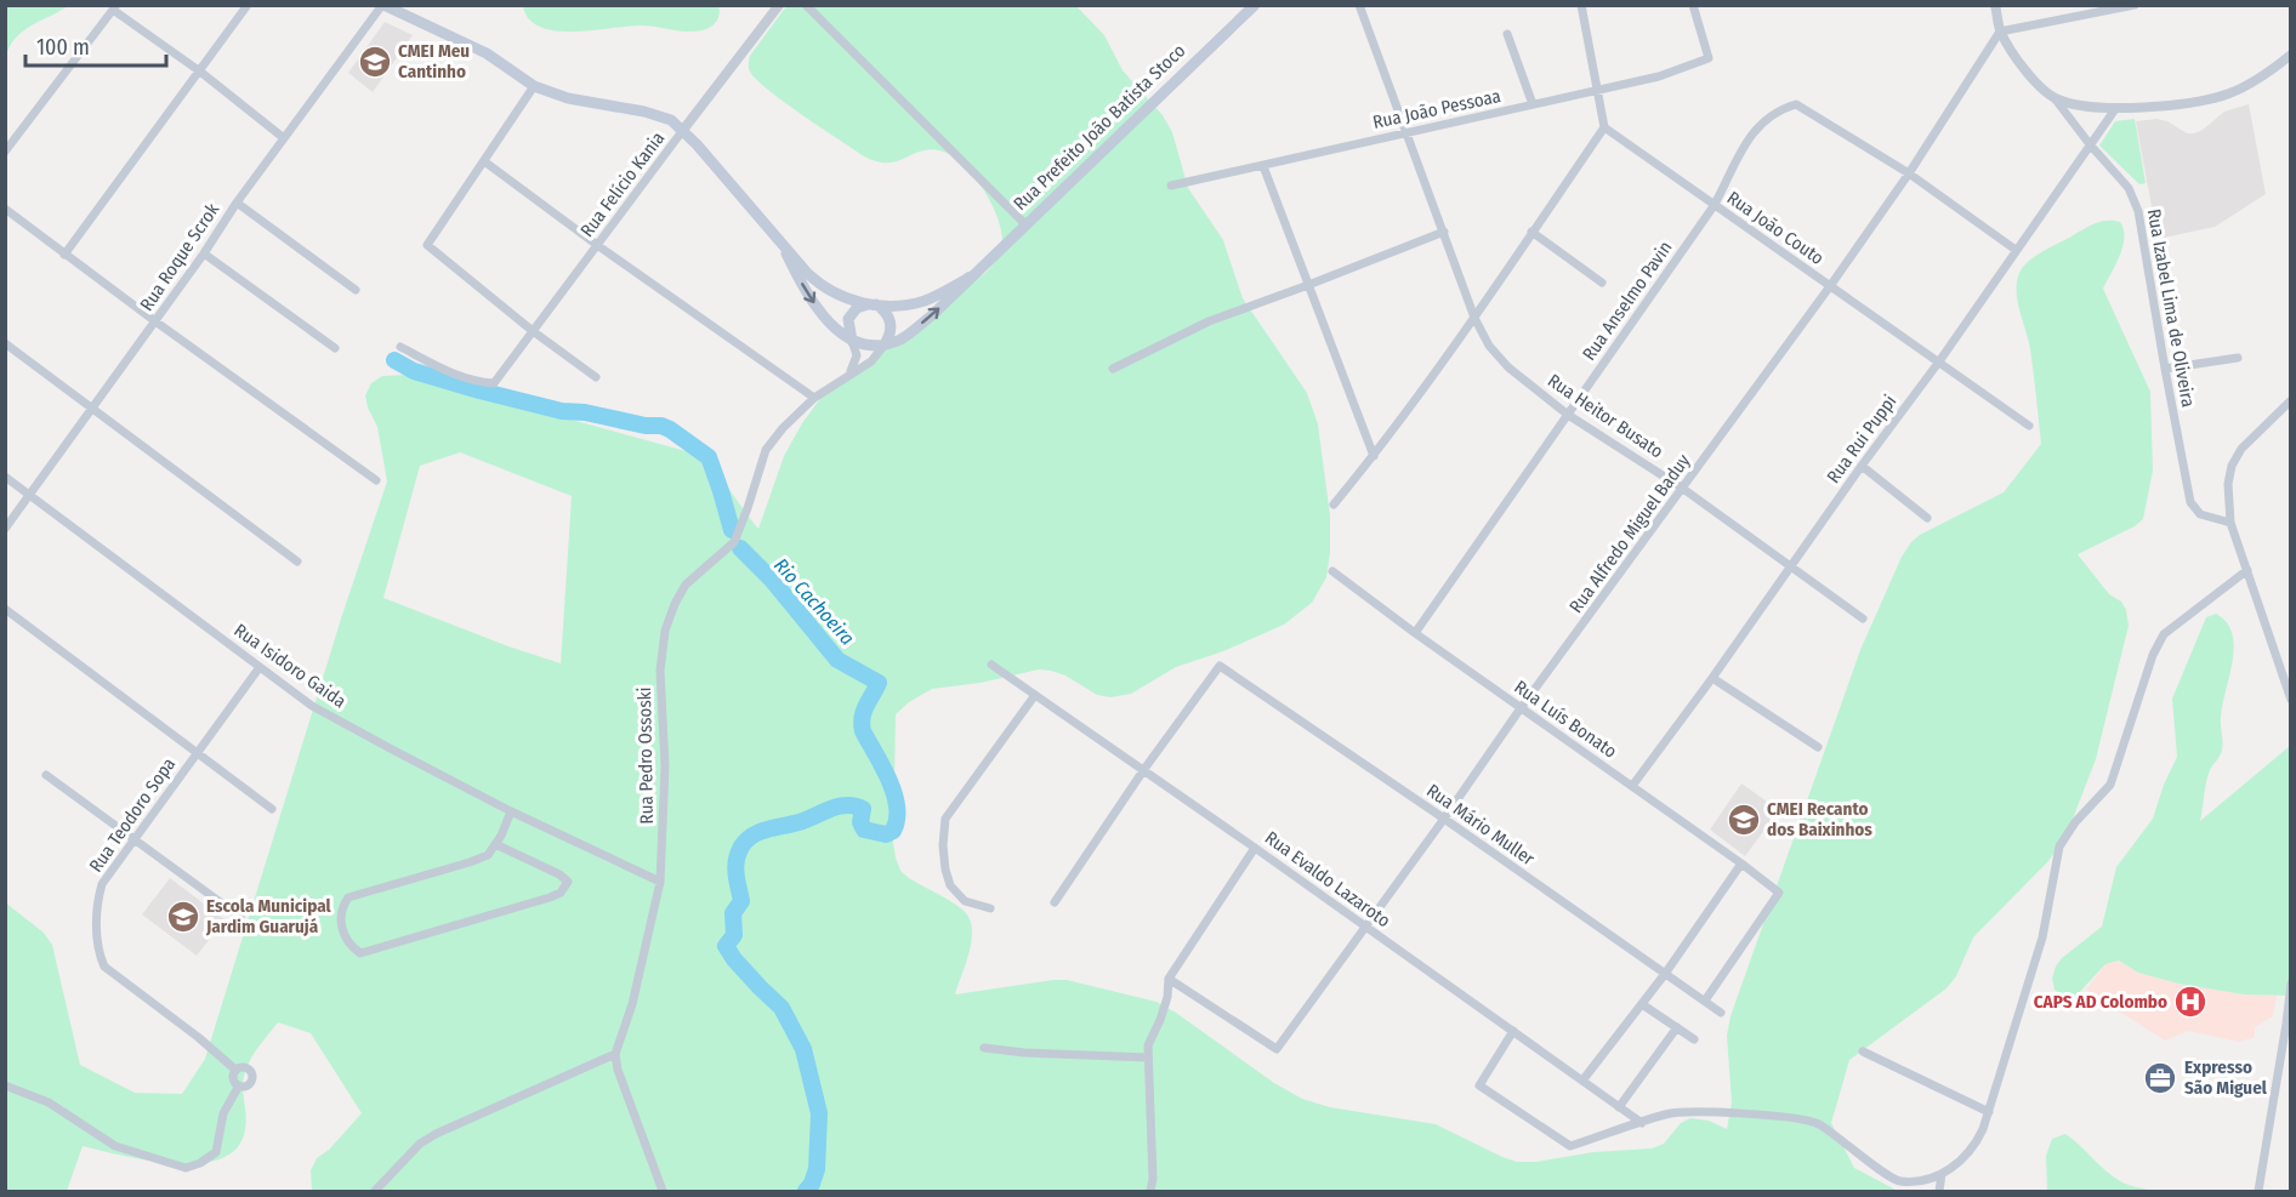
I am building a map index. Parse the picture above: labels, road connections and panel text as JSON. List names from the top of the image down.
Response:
{
  "streets": {
    "main road": ["Rua Prefeito João Batista Stoco"],
    "street": [
      "Rua João Pessoaa",
      "Rua Felício Kania",
      "Rua João Couto",
      "Rua Roque Scrok",
      "Rua Anselmo Pavin",
      "Rua Izabel Lima de Oliveira",
      "Rua Heitor Busato",
      "Rua Rui Puppi",
      "Rua Alfredo Miguel Baduy",
      "Rua Isidoro Gaida",
      "Rua Luís Bonato",
      "Rua Pedro Ossoski",
      "Rua Teodoro Sopa",
      "Rua Mário Muller",
      "Rua Evaldo Lazaroto"
    ]
  },
  "crossings": [
    ["Rua João Pessoaa", "Rua Heitor Busato"],
    ["Rua Prefeito João Batista Stoco", "Rua Felício Kania"],
    ["Rua Prefeito João Batista Stoco", "Rua Roque Scrok"],
    ["Rua Prefeito João Batista Stoco", "Rua Pedro Ossoski"],
    ["Rua João Couto", "Rua Anselmo Pavin"],
    ["Rua João Couto", "Rua Rui Puppi"],
    ["Rua João Couto", "Rua Alfredo Miguel Baduy"],
    ["Rua Roque Scrok", "Rua Isidoro Gaida"],
    ["Rua Anselmo Pavin", "Rua Heitor Busato"],
    ["Rua Anselmo Pavin", "Rua Alfredo Miguel Baduy"],
    ["Rua Anselmo Pavin", "Rua Luís Bonato"],
    ["Rua Izabel Lima de Oliveira", "Rua Rui Puppi"],
    ["Rua Heitor Busato", "Rua Rui Puppi"],
    ["Rua Heitor Busato", "Rua Alfredo Miguel Baduy"],
    ["Rua Rui Puppi", "Rua Luís Bonato"],
    ["Rua Alfredo Miguel Baduy", "Rua Luís Bonato"],
    ["Rua Alfredo Miguel Baduy", "Rua Mário Muller"],
    ["Rua Alfredo Miguel Baduy", "Rua Evaldo Lazaroto"],
    ["Rua Isidoro Gaida", "Rua Pedro Ossoski"],
    ["Rua Isidoro Gaida", "Rua Teodoro Sopa"],
    ["Rua Luís Bonato", "Rua Mário Muller"],
    ["Rua Mário Muller", "Rua Evaldo Lazaroto"]
  ],
  "water": ["Rio Cachoeira"],
  "places": {
    "school or university": ["CMEI Meu Cantinho", "CMEI Recanto dos Baixinhos", "Escola Municipal Jardim Guarujá"],
    "hospital": ["CAPS AD Colombo"],
    "office": ["Expresso São Miguel"]
  },
  "scale_bar": "100 m"
}
